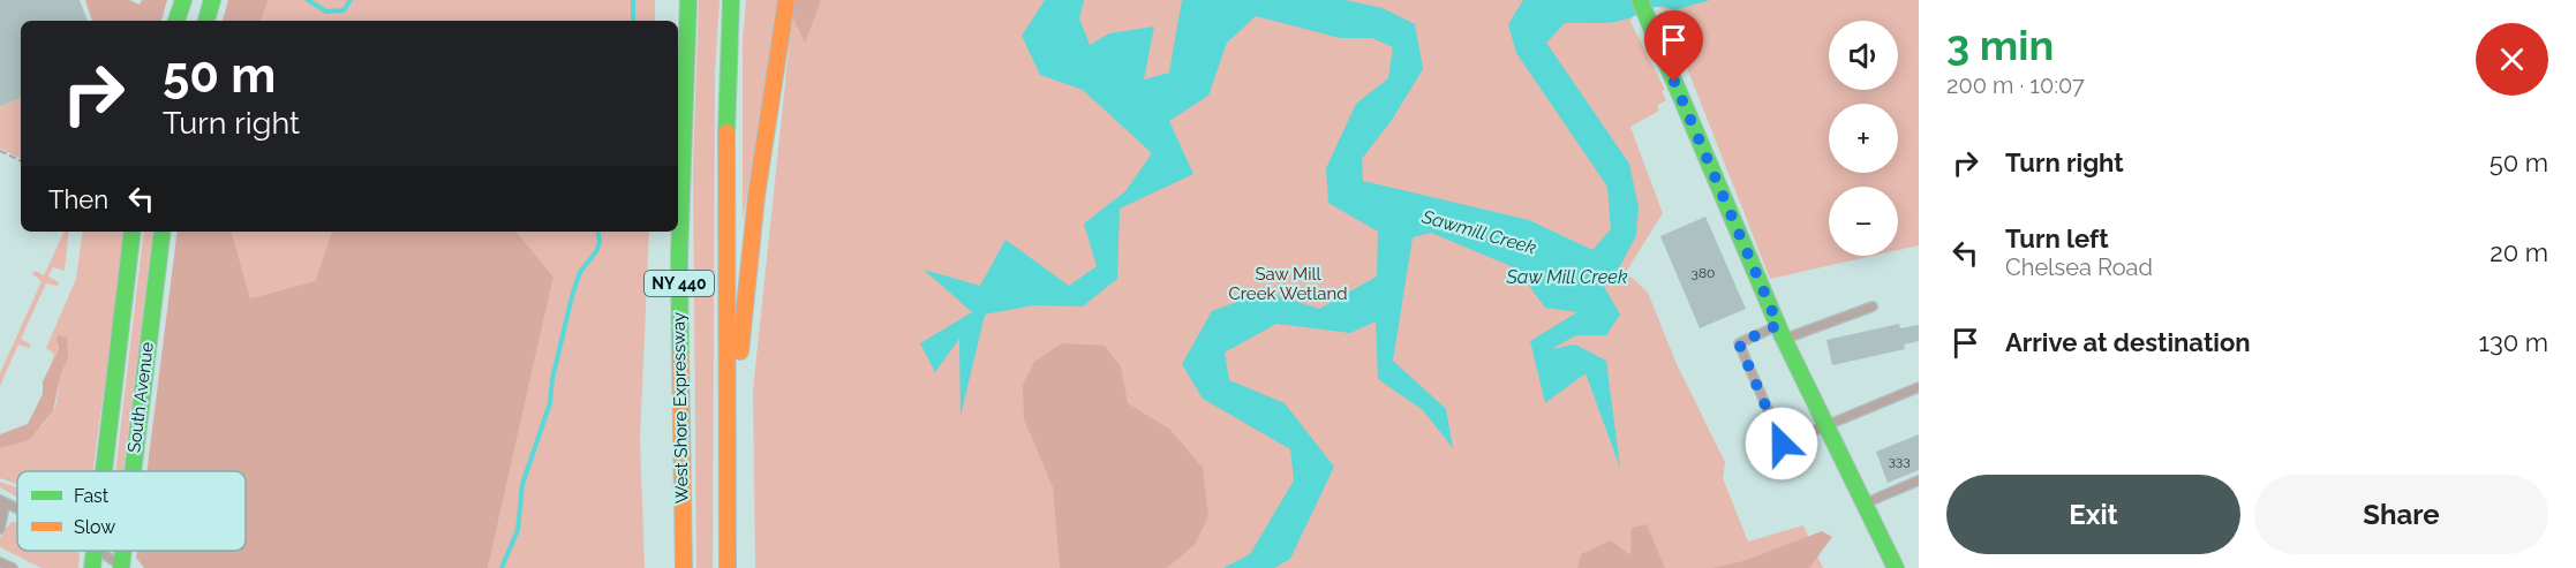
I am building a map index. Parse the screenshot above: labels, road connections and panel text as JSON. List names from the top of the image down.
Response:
{
  "streets": {
    "main road": ["NY 440", "South Avenue", "West Shore Expressway"]
  },
  "water": ["Sawmill Creek", "Saw Mill Creek"],
  "parks": ["Saw Mill Creek Wetland"],
  "house_numbers": ["380", "333"],
  "legend": ["Fast", "Slow"],
  "page": {
    "heading": ["3 min", "200 m · 10:07"],
    "map_buttons": ["+", "−"],
    "turn": ["50 m", "Turn right"],
    "list": [
      {
        "name": "Turn right",
        "value": "50 m"
      },
      {
        "name": "Turn left",
        "note": "Chelsea Road",
        "value": "20 m"
      },
      {
        "name": "Arrive at destination",
        "value": "130 m"
      }
    ],
    "then": "Then",
    "buttons": ["Exit", "Share"]
  }
}
